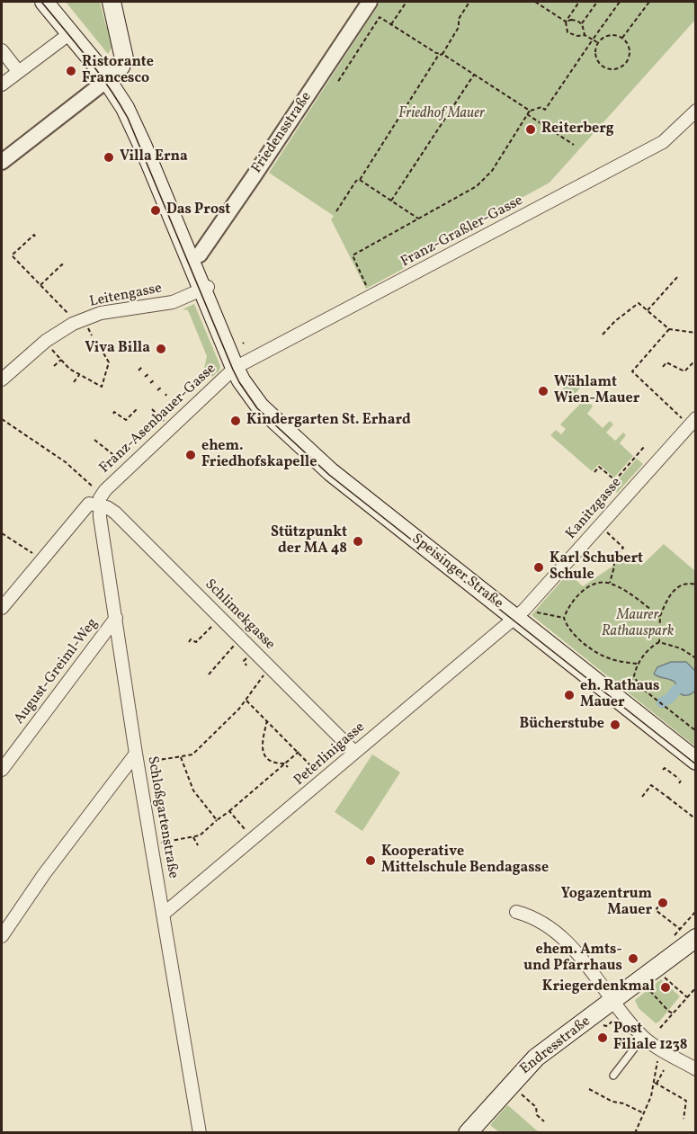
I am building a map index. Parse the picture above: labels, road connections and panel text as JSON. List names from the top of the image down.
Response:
{
  "streets": {
    "main road": ["Speisinger Straße", "Endresstraße"],
    "street": [
      "Friedensstraße",
      "Franz-Graßler-Gasse",
      "Leitengasse",
      "Franz-Asenbauer-Gasse",
      "Kanitzgasse",
      "Schlimekgasse",
      "August-Greiml-Weg",
      "Peterlinigasse",
      "Schloßgartenstraße"
    ]
  },
  "crossings": [
    ["Friedensstraße", "Speisinger Straße"],
    ["Franz-Graßler-Gasse", "Franz-Asenbauer-Gasse"],
    ["Franz-Graßler-Gasse", "Speisinger Straße"],
    ["Leitengasse", "Speisinger Straße"],
    ["Franz-Asenbauer-Gasse", "Speisinger Straße"],
    ["Franz-Asenbauer-Gasse", "Schlimekgasse"],
    ["Franz-Asenbauer-Gasse", "Schloßgartenstraße"],
    ["Kanitzgasse", "Speisinger Straße"],
    ["Kanitzgasse", "Peterlinigasse"],
    ["Speisinger Straße", "Peterlinigasse"],
    ["Schlimekgasse", "Peterlinigasse"],
    ["Schlimekgasse", "Schloßgartenstraße"],
    ["August-Greiml-Weg", "Schloßgartenstraße"],
    ["Peterlinigasse", "Schloßgartenstraße"]
  ],
  "parks": ["Friedhof Mauer", "Maurer Rathauspark"],
  "places": [
    "Ristorante Francesco",
    "Reiterberg",
    "Villa Erna",
    "Das Prost",
    "Viva Billa",
    "Wählamt Wien-Mauer",
    "Kindergarten St. Erhard",
    "ehem. Friedhofskapelle",
    "Stützpunkt der MA 48",
    "Karl Schubert Schule",
    "eh. Rathaus Mauer",
    "Bücherstube",
    "Kooperative Mittelschule Bendagasse",
    "Yogazentrum Mauer",
    "ehem. Amts- und Pfarrhaus",
    "Kriegerdenkmal",
    "Post Filiale 1238"
  ]
}
